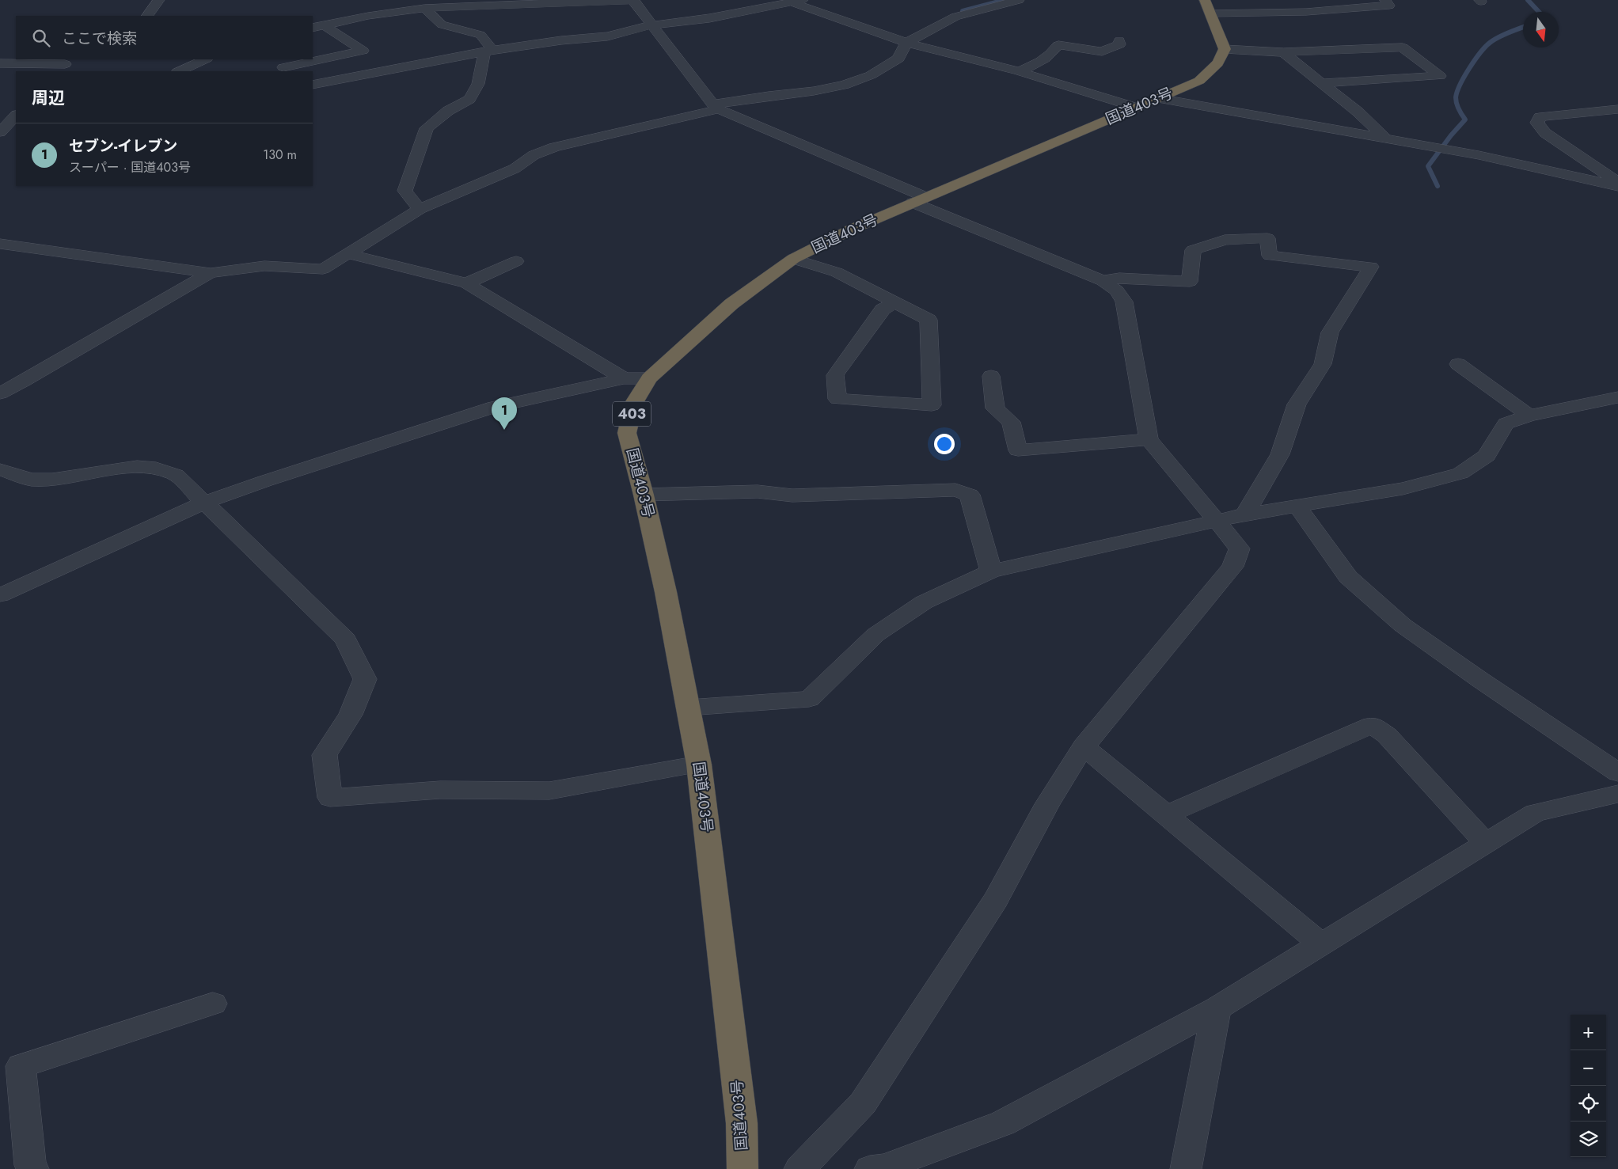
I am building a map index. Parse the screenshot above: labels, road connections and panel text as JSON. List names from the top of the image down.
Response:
{
  "streets": {
    "highway": ["国道403号", "403"]
  },
  "north": "bottom",
  "page": {
    "search": "ここで検索",
    "heading": "周辺",
    "list": [
      {
        "mark": "1",
        "name": "セブン-イレブン",
        "note": "スーパー · 国道403号",
        "value": "130 m"
      }
    ],
    "pins": "1",
    "map_buttons": ["+", "−"]
  }
}
